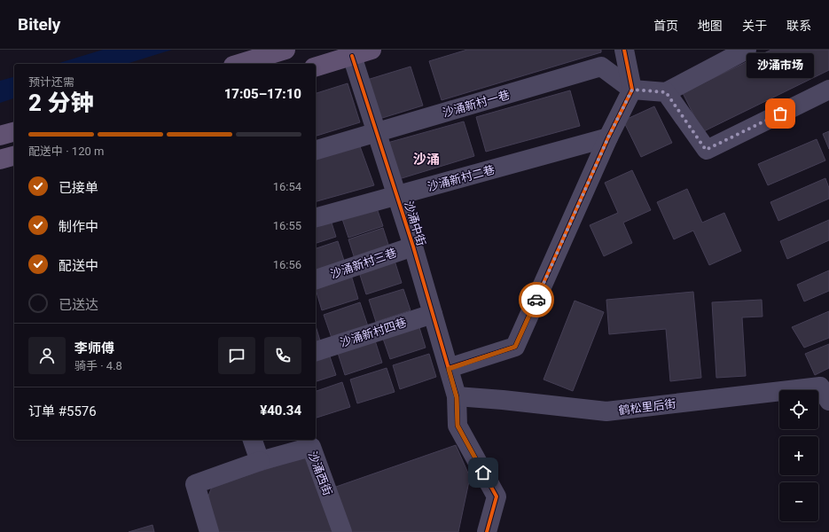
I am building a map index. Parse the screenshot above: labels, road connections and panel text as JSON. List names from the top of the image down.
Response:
{
  "streets": {
    "street": [
      "沙涌新村一巷",
      "沙涌新村二巷",
      "沙涌中街",
      "沙涌新村三巷",
      "沙涌新村四巷",
      "鹤松里后街",
      "沙涌西街"
    ]
  },
  "crossings": [
    ["沙涌新村一巷", "沙涌中街"],
    ["沙涌新村二巷", "沙涌中街"],
    ["沙涌中街", "沙涌新村三巷"],
    ["沙涌中街", "沙涌新村四巷"],
    ["沙涌中街", "鹤松里后街"]
  ],
  "districts": ["沙涌"],
  "places": ["沙涌市场"],
  "page": {
    "header": "Bitely",
    "nav": [
      "首页",
      "地图",
      "关于",
      "联系"
    ],
    "bubble": "沙涌市场",
    "heading": ["2 分钟", "预计还需", "17:05–17:10"],
    "panel": [
      "李师傅",
      "骑手 · 4.8",
      "订单 #5576",
      "¥40.34"
    ],
    "bar": "配送中 · 120 m",
    "list": [
      ["已接单", "16:54"],
      ["制作中", "16:55"],
      ["配送中", "16:56"],
      "已送达"
    ],
    "map_buttons": ["+", "−"]
  }
}
